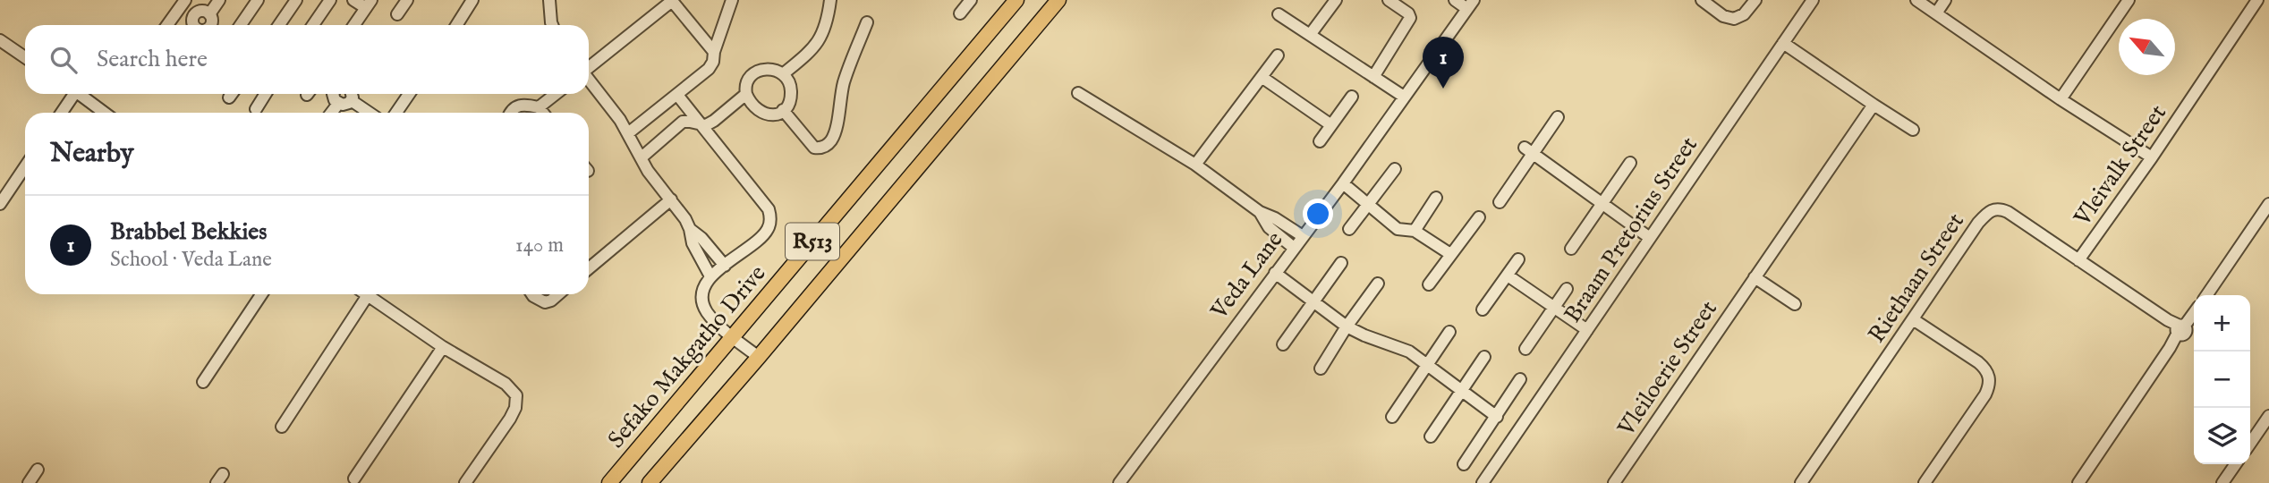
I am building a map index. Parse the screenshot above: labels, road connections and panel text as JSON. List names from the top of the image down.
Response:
{
  "streets": {
    "main road": ["R513", "Sefako Makgatho Drive"],
    "street": [
      "Vleivalk Street",
      "Braam Pretorius Street",
      "Veda Lane",
      "Riethaan Street",
      "Vleiloerie Street"
    ]
  },
  "crossings": [
    ["Vleivalk Street", "Riethaan Street"]
  ],
  "north": "top left",
  "page": {
    "search": "Search here",
    "pins": "1",
    "heading": "Nearby",
    "list": [
      {
        "mark": "1",
        "name": "Brabbel Bekkies",
        "note": "School · Veda Lane",
        "value": "140 m"
      }
    ],
    "map_buttons": ["+", "−"]
  }
}
